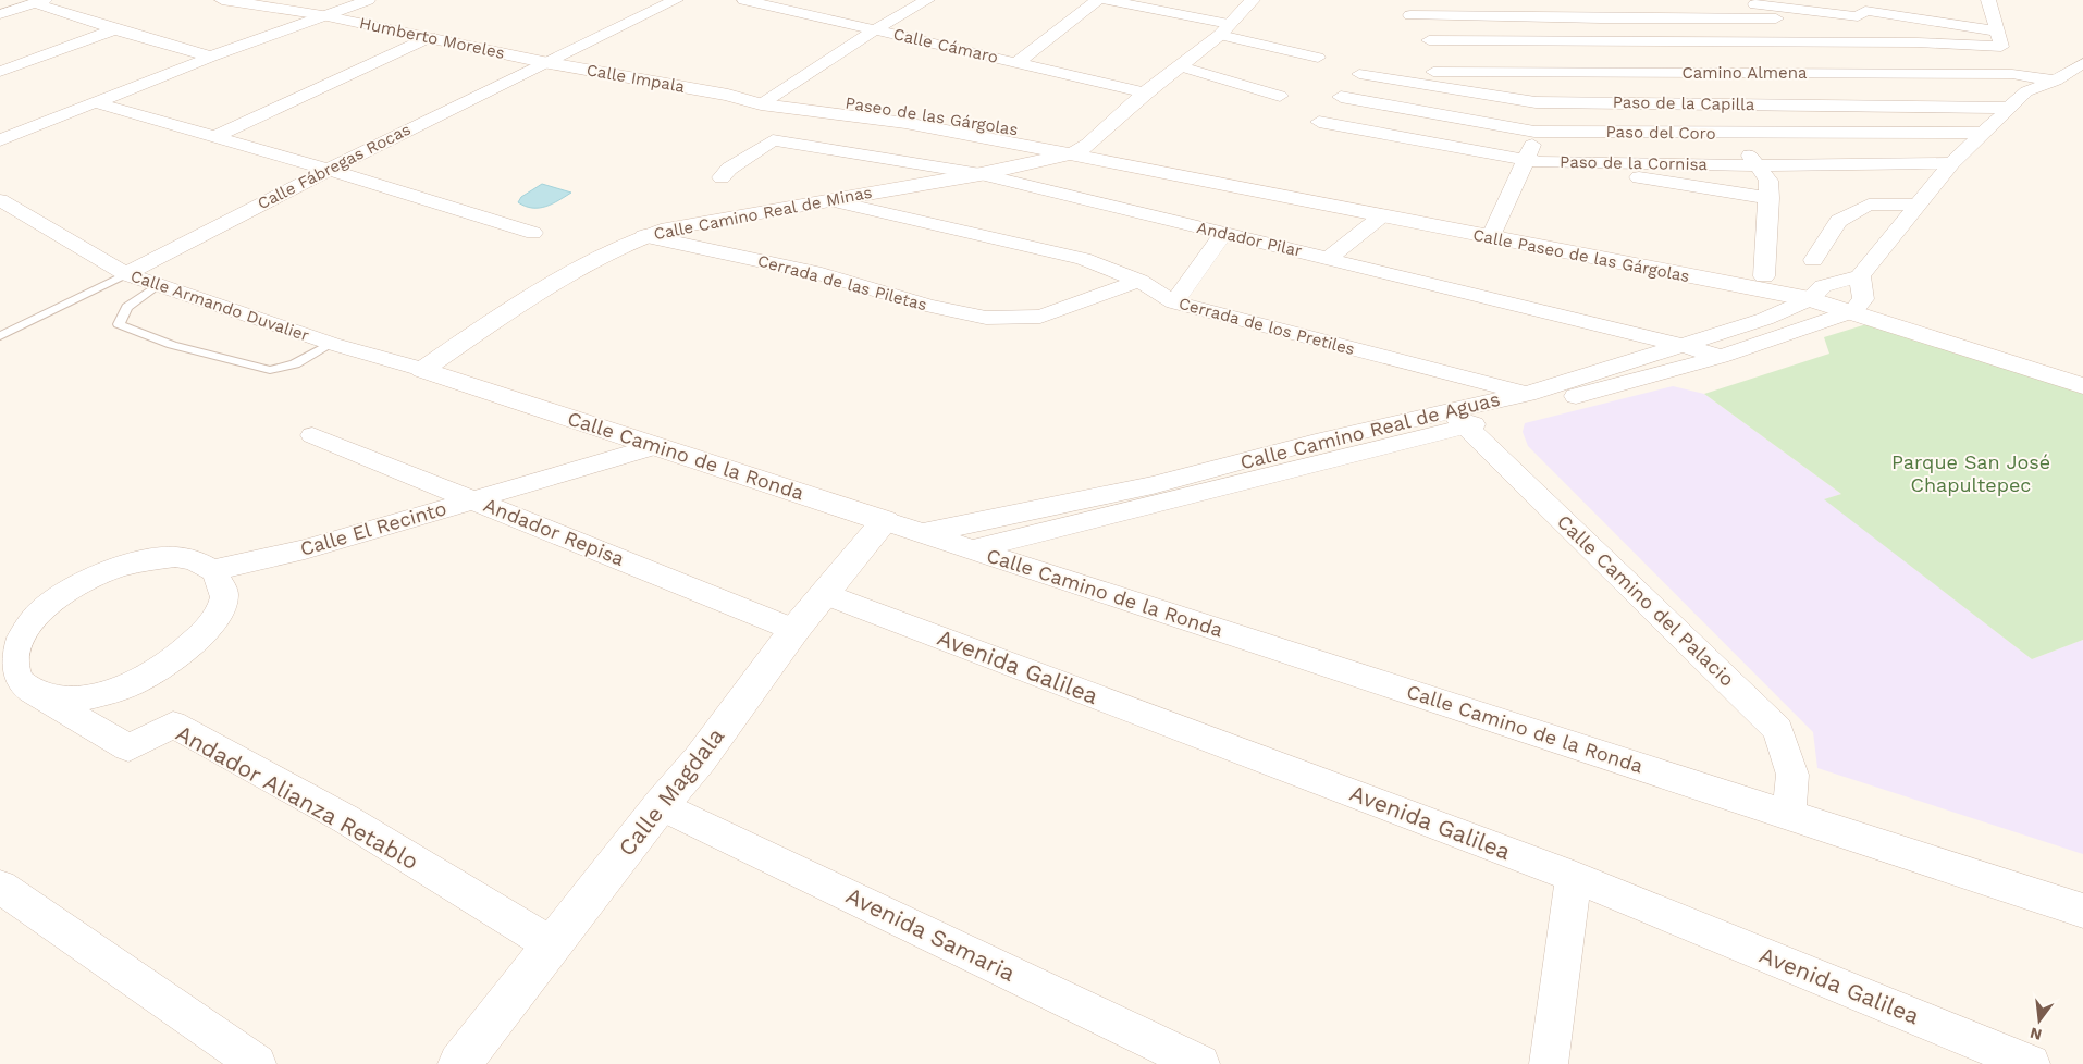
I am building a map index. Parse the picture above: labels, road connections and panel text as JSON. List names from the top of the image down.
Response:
{
  "streets": {
    "street": [
      "Humberto Moreles",
      "Calle Cámaro",
      "Camino Almena",
      "Calle Impala",
      "Paso de la Capilla",
      "Paseo de las Gárgolas",
      "Paso del Coro",
      "Paso de la Cornisa",
      "Calle Fábregas Rocas",
      "Calle Camino Real de Minas",
      "Andador Pilar",
      "Calle Paseo de las Gárgolas",
      "Cerrada de las Piletas",
      "Calle Armando Duvalier",
      "Cerrada de los Pretiles",
      "Calle Camino Real de Aguas",
      "Calle Camino de la Ronda",
      "Calle El Recinto",
      "Andador Repisa",
      "Calle Camino del Palacio",
      "Avenida Galilea",
      "Calle Magdala",
      "Andador Alianza Retablo",
      "Avenida Samaria"
    ]
  },
  "crossings": [
    ["Humberto Moreles", "Calle Impala"],
    ["Humberto Moreles", "Calle Fábregas Rocas"],
    ["Calle Impala", "Paseo de las Gárgolas"],
    ["Calle Impala", "Calle Fábregas Rocas"],
    ["Paseo de las Gárgolas", "Calle Camino Real de Minas"],
    ["Paseo de las Gárgolas", "Calle Paseo de las Gárgolas"],
    ["Calle Fábregas Rocas", "Calle Armando Duvalier"],
    ["Calle Camino Real de Minas", "Andador Pilar"],
    ["Calle Camino Real de Minas", "Calle Paseo de las Gárgolas"],
    ["Calle Camino Real de Minas", "Cerrada de las Piletas"],
    ["Calle Camino Real de Minas", "Calle Armando Duvalier"],
    ["Calle Camino Real de Minas", "Cerrada de los Pretiles"],
    ["Calle Camino Real de Minas", "Calle Camino de la Ronda"],
    ["Andador Pilar", "Calle Camino Real de Aguas"],
    ["Calle Paseo de las Gárgolas", "Calle Camino Real de Aguas"],
    ["Cerrada de las Piletas", "Cerrada de los Pretiles"],
    ["Calle Armando Duvalier", "Calle Camino de la Ronda"],
    ["Cerrada de los Pretiles", "Calle Camino Real de Aguas"],
    ["Calle Camino Real de Aguas", "Calle Camino de la Ronda"],
    ["Calle Camino Real de Aguas", "Calle Camino del Palacio"],
    ["Calle Camino de la Ronda", "Calle El Recinto"],
    ["Calle Camino de la Ronda", "Calle Camino del Palacio"],
    ["Calle Camino de la Ronda", "Calle Magdala"],
    ["Calle El Recinto", "Andador Repisa"],
    ["Andador Repisa", "Calle Magdala"],
    ["Avenida Galilea", "Calle Magdala"],
    ["Calle Magdala", "Andador Alianza Retablo"],
    ["Calle Magdala", "Avenida Samaria"]
  ],
  "parks": ["Parque San José Chapultepec"],
  "north": "bottom"
}
